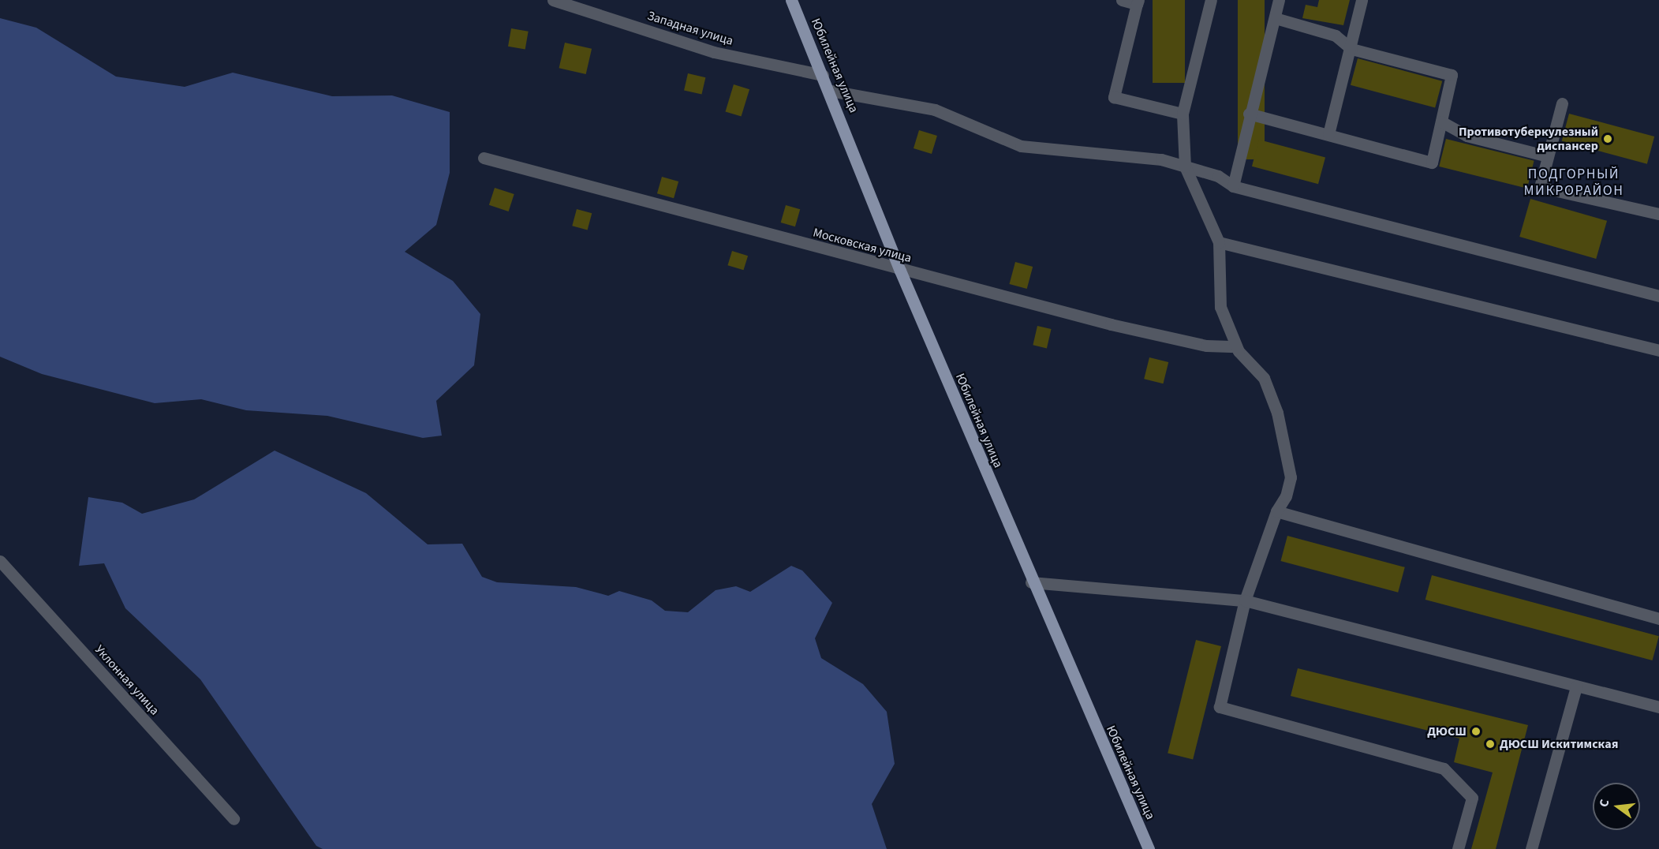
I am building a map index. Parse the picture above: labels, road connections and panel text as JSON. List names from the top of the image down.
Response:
{
  "streets": {
    "main road": ["Юбилейная улица"],
    "street": ["Западная улица", "Московская улица", "Уклонная улица"]
  },
  "crossings": [
    ["Западная улица", "Юбилейная улица"],
    ["Юбилейная улица", "Московская улица"]
  ],
  "districts": ["ПОДГОРНЫЙ МИКРОРАЙОН"],
  "places": ["Противотуберкулезный диспансер", "ДЮСШ", "ДЮСШ Искитимская"],
  "north": "left"
}
